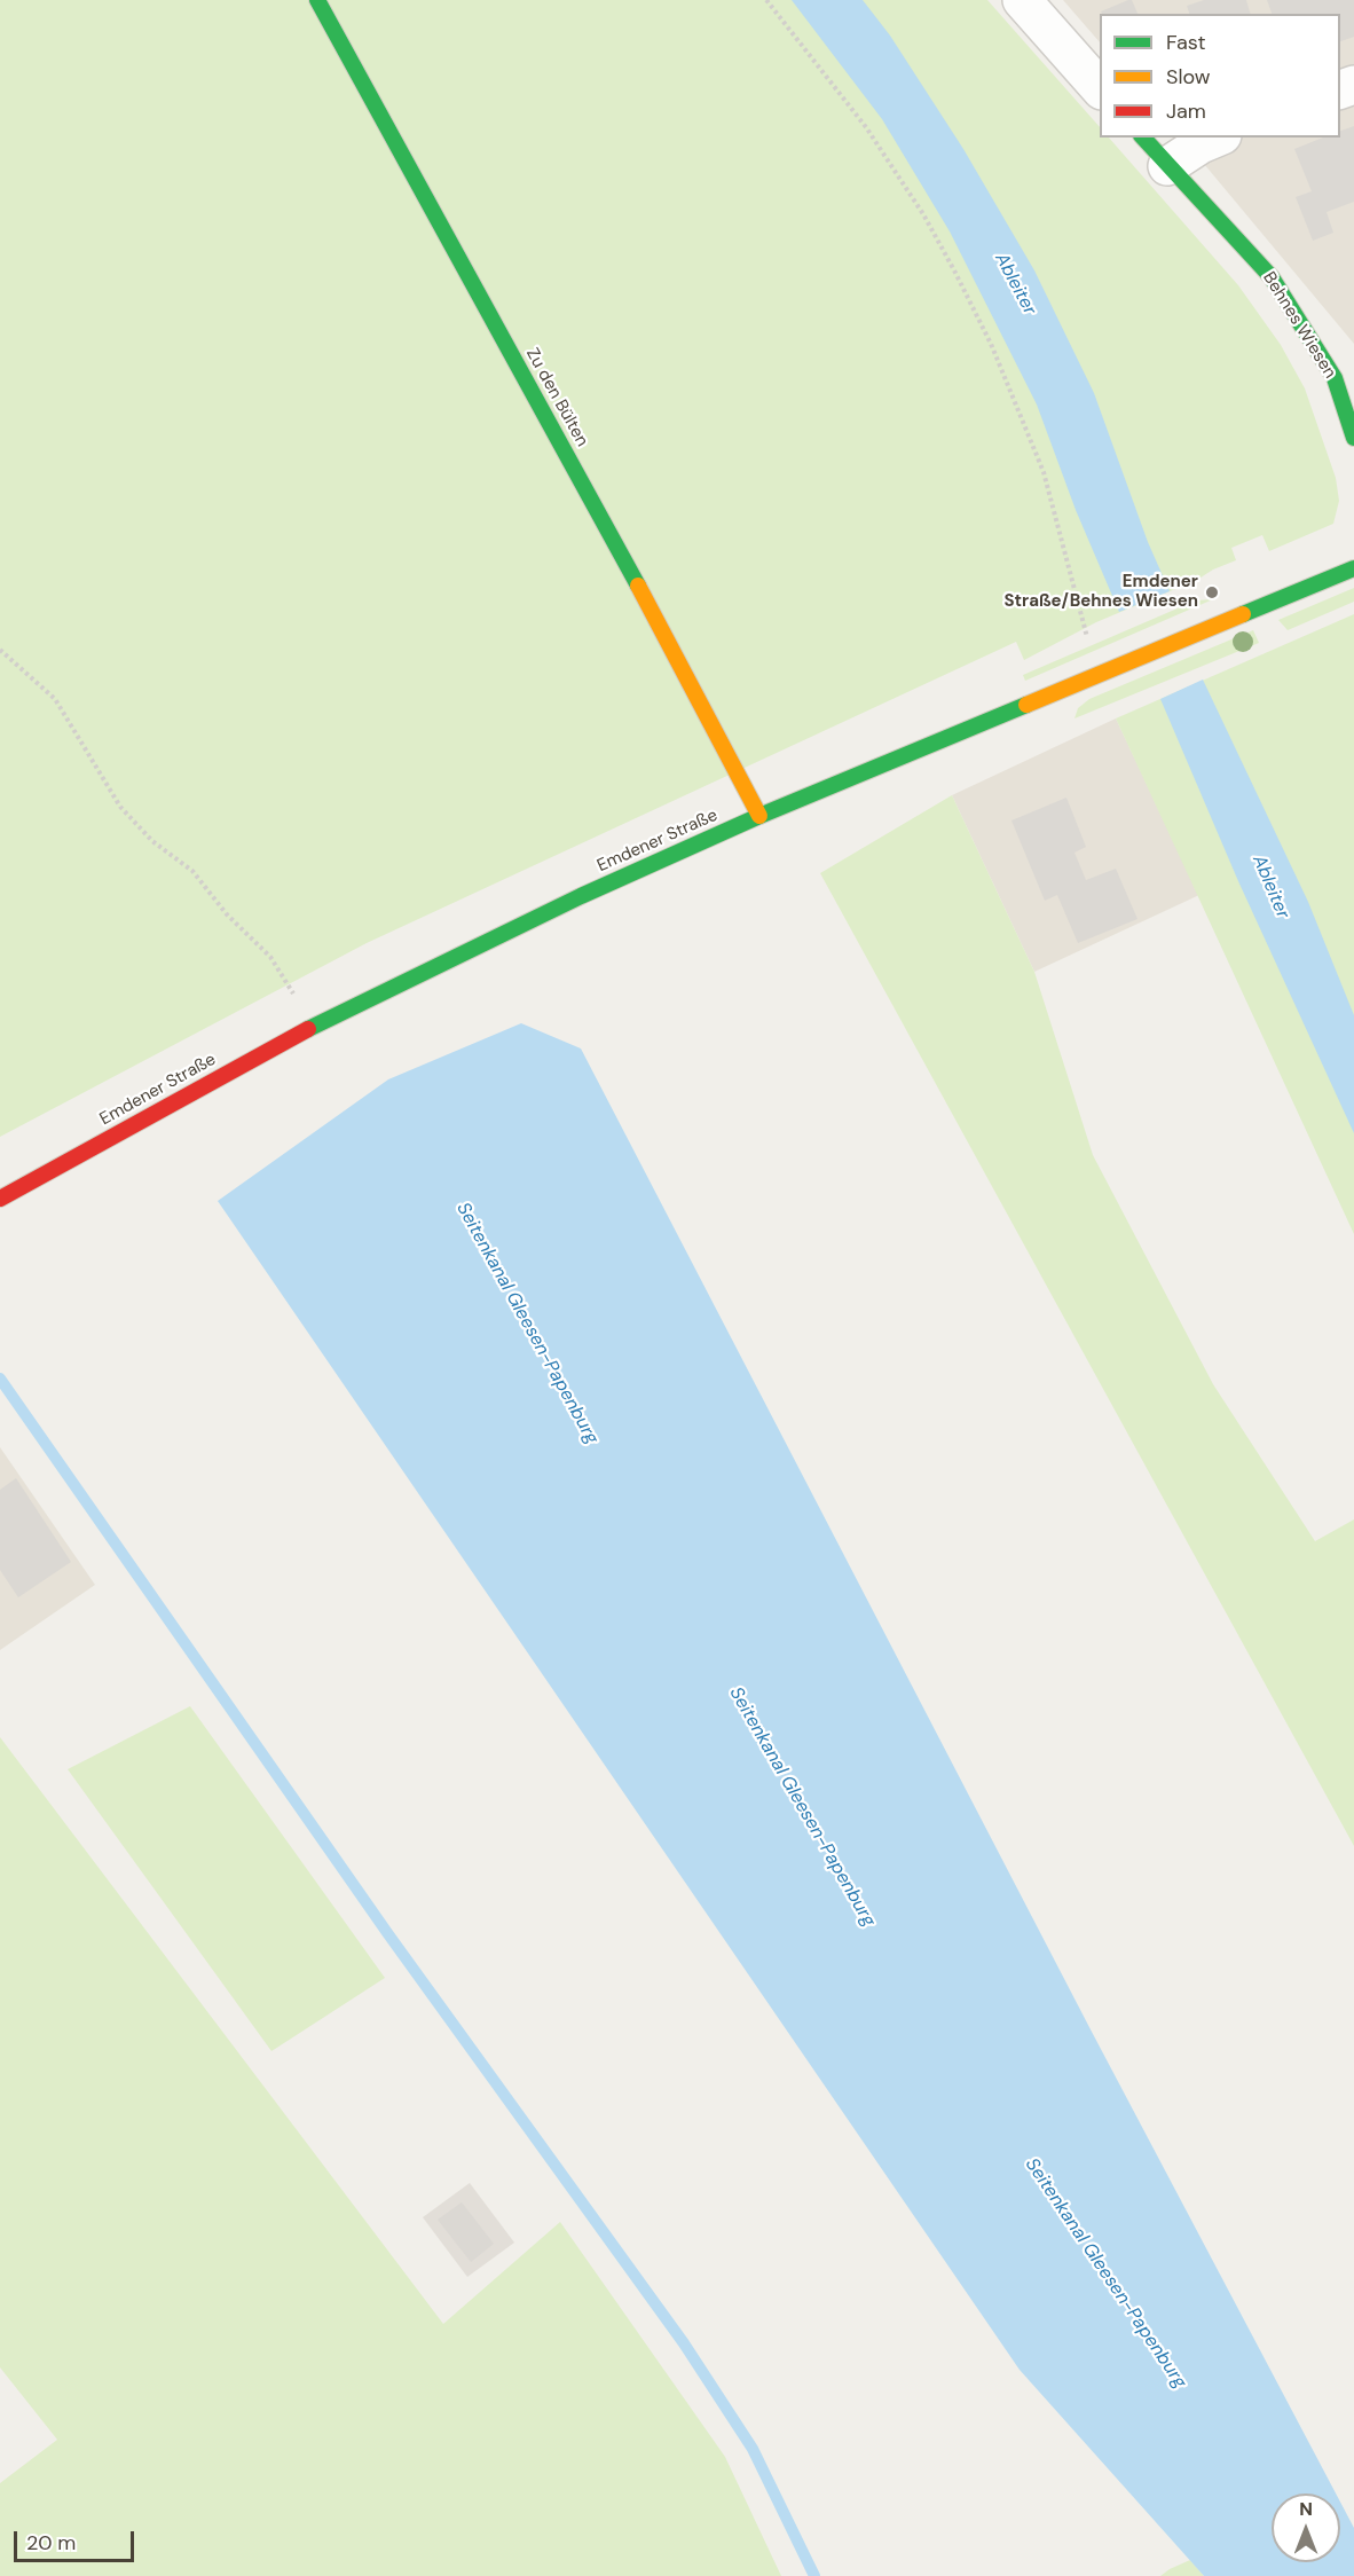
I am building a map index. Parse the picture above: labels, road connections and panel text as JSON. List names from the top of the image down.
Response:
{
  "streets": {
    "street": ["Behnes Wiesen", "Zu den Bülten", "Emdener Straße"]
  },
  "crossings": [
    ["Zu den Bülten", "Emdener Straße"]
  ],
  "water": ["Ableiter", "Seitenkanal Gleesen-Papenburg"],
  "places": ["Emdener Straße/Behnes Wiesen"],
  "legend": ["Fast", "Slow", "Jam"],
  "scale_bar": "20 m",
  "north": "top"
}
